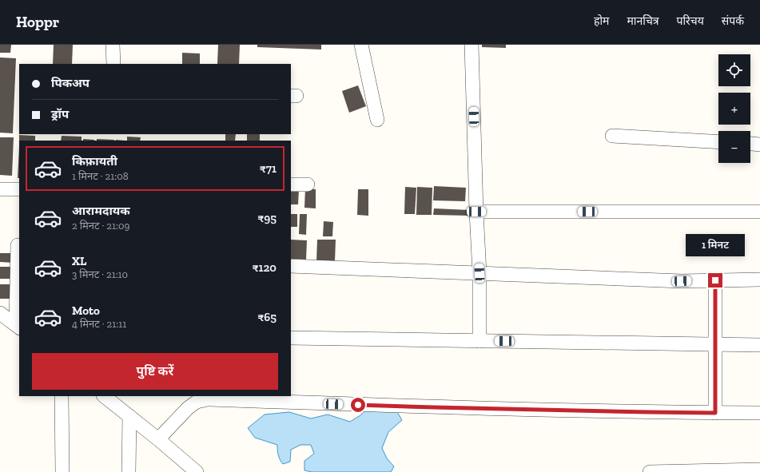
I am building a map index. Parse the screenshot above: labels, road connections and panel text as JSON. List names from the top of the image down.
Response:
{
  "page": {
    "header": "Hoppr",
    "nav": [
      "होम",
      "मानचित्र",
      "परिचय",
      "संपर्क"
    ],
    "map_buttons": ["+", "−"],
    "banner": ["पिकअप", "ड्रॉप"],
    "list": [
      {
        "name": "किफ़ायती",
        "note": "1 मिनट · 21:08",
        "value": "₹71"
      },
      {
        "name": "आरामदायक",
        "note": "2 मिनट · 21:09",
        "value": "₹95"
      },
      {
        "name": "XL",
        "note": "3 मिनट · 21:10",
        "value": "₹120"
      },
      {
        "name": "Moto",
        "note": "4 मिनट · 21:11",
        "value": "₹65"
      }
    ],
    "bubble": "1 मिनट",
    "buttons": "पुष्टि करें"
  }
}
